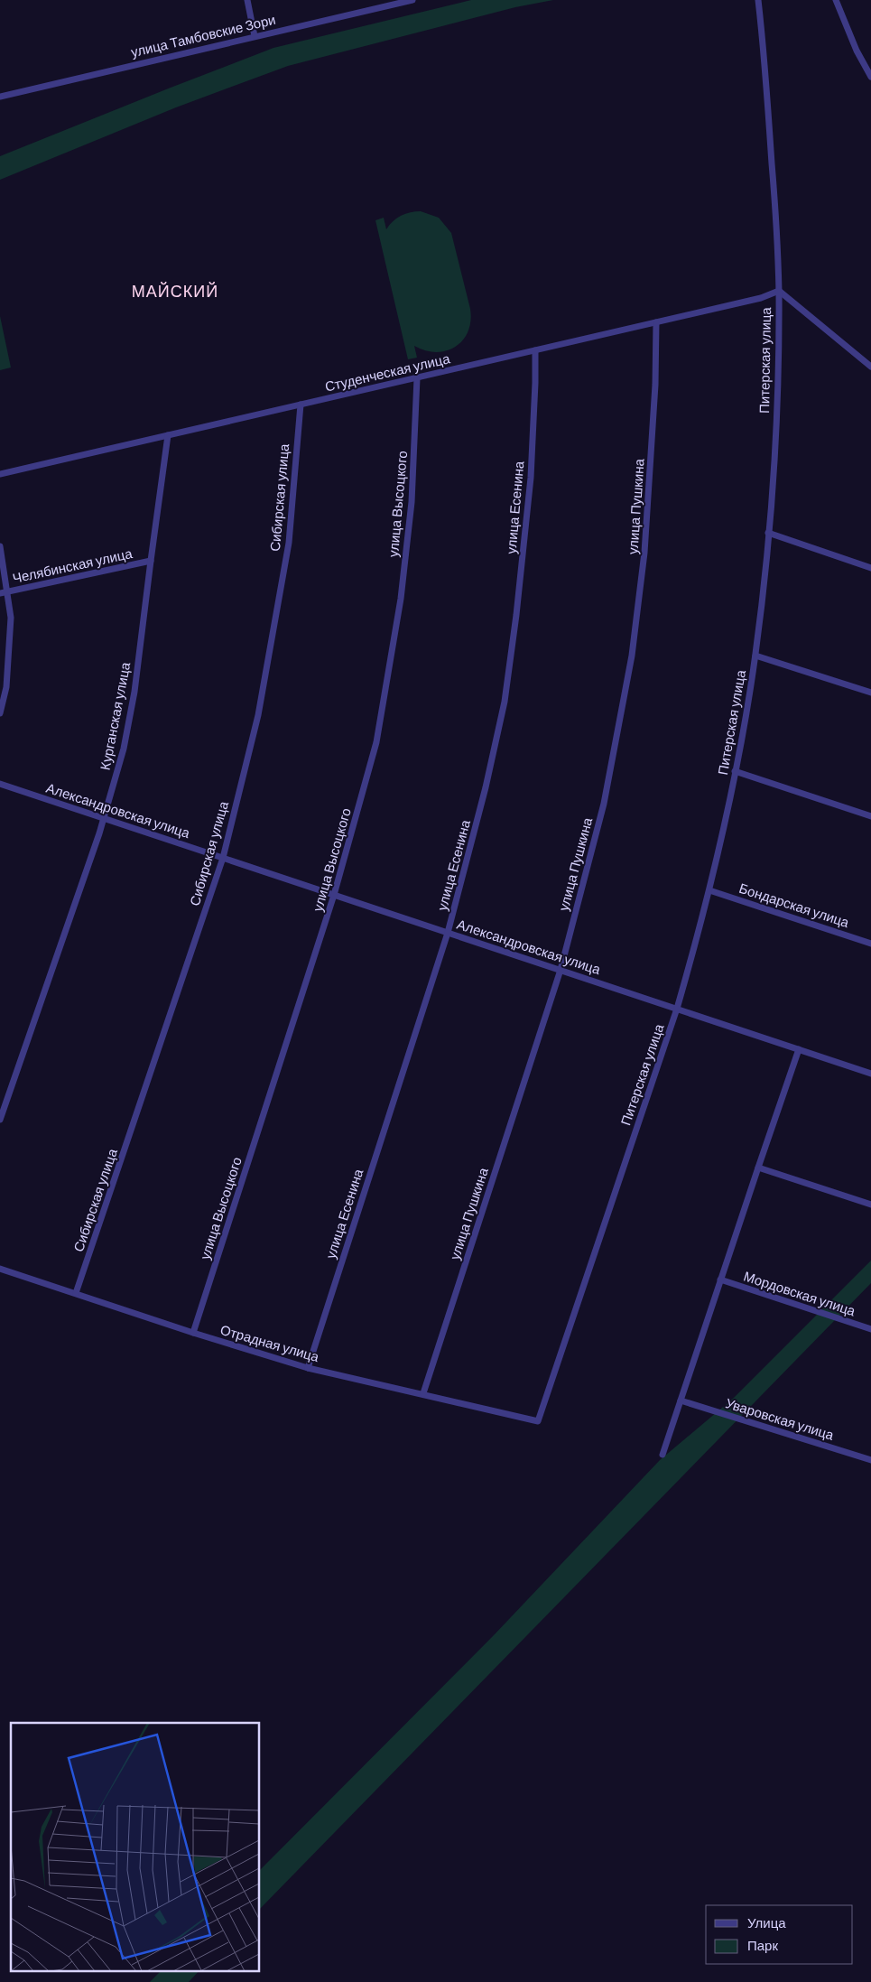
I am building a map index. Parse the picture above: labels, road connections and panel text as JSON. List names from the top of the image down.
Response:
{
  "streets": {
    "street": [
      "улица Тамбовские Зори",
      "Питерская улица",
      "Студенческая улица",
      "Сибирская улица",
      "улица Высоцкого",
      "улица Пушкина",
      "улица Есенина",
      "Челябинская улица",
      "Курганская улица",
      "Александровская улица",
      "Бондарская улица",
      "Мордовская улица",
      "Отрадная улица",
      "Уваровская улица"
    ]
  },
  "crossings": [
    ["Питерская улица", "Студенческая улица"],
    ["Питерская улица", "Александровская улица"],
    ["Питерская улица", "Бондарская улица"],
    ["Питерская улица", "Отрадная улица"],
    ["Студенческая улица", "Сибирская улица"],
    ["Студенческая улица", "улица Высоцкого"],
    ["Студенческая улица", "улица Пушкина"],
    ["Студенческая улица", "улица Есенина"],
    ["Студенческая улица", "Курганская улица"],
    ["Сибирская улица", "Александровская улица"],
    ["Сибирская улица", "Отрадная улица"],
    ["улица Высоцкого", "Александровская улица"],
    ["улица Высоцкого", "Отрадная улица"],
    ["улица Пушкина", "Александровская улица"],
    ["улица Пушкина", "Отрадная улица"],
    ["улица Есенина", "Александровская улица"],
    ["улица Есенина", "Отрадная улица"],
    ["Челябинская улица", "Курганская улица"],
    ["Курганская улица", "Александровская улица"]
  ],
  "districts": ["МАЙСКИЙ"],
  "legend": ["Улица", "Парк"]
}
